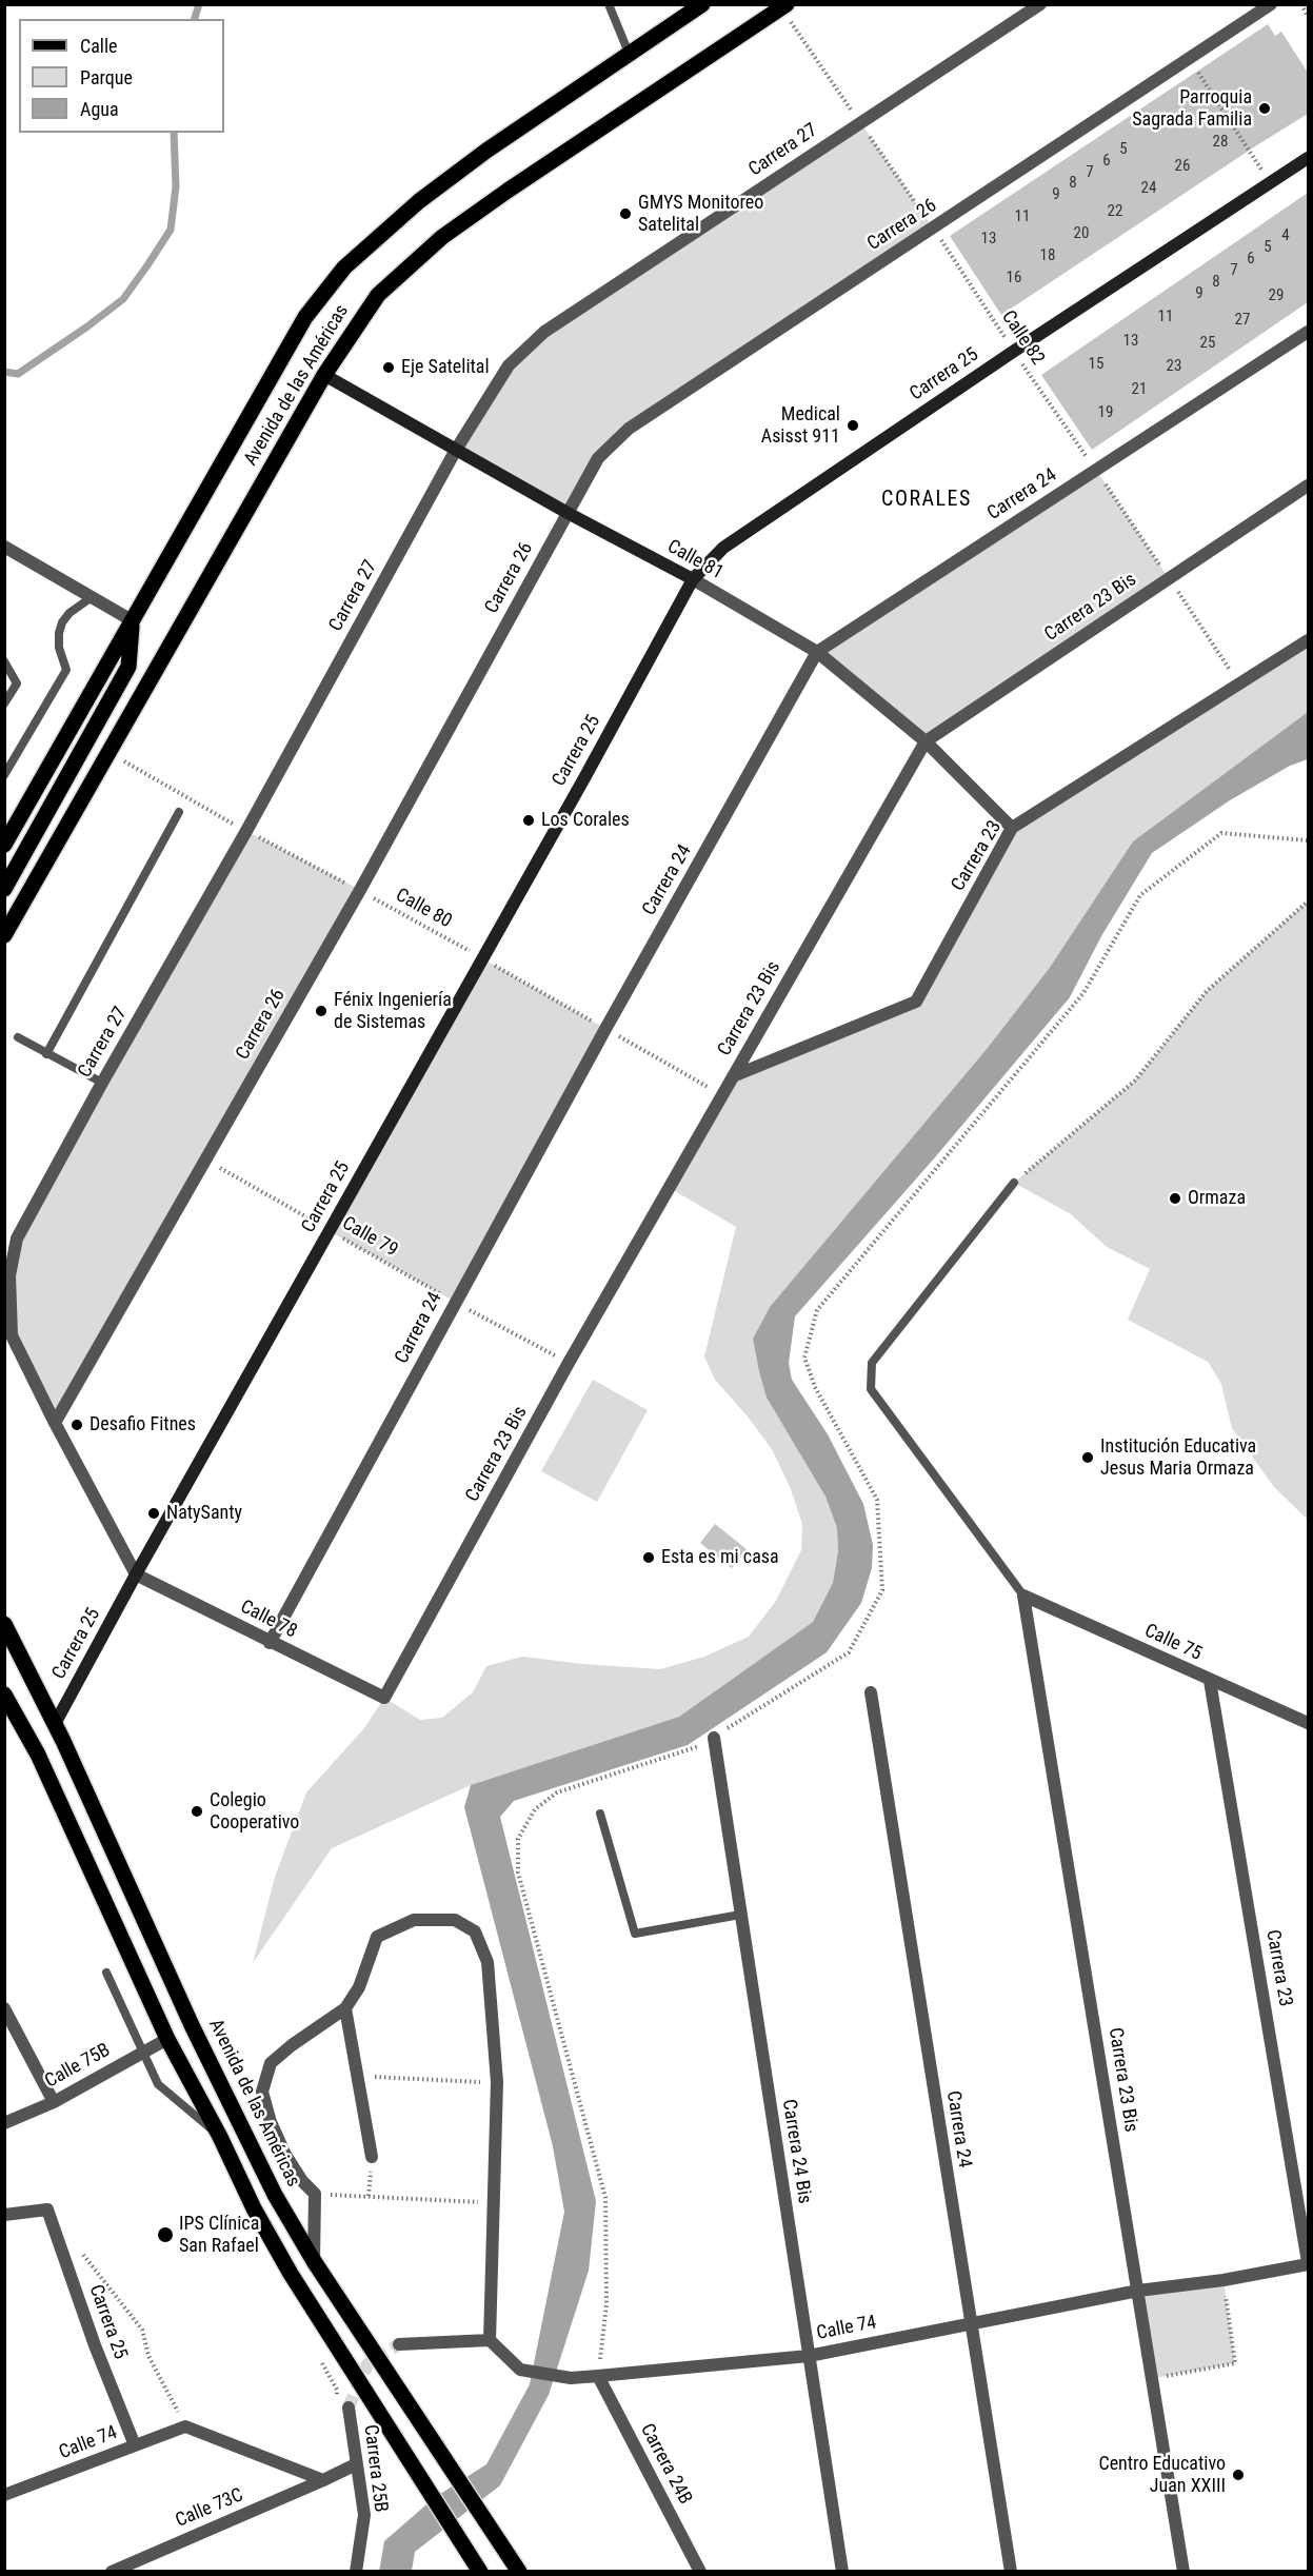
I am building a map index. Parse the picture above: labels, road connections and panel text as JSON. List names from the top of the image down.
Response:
{
  "streets": {
    "main road": ["Avenida de las Américas"],
    "street": [
      "Carrera 27",
      "Carrera 26",
      "Carrera 25",
      "Carrera 24",
      "Calle 81",
      "Carrera 23 Bis",
      "Carrera 23",
      "Calle 78",
      "Calle 75",
      "Calle 75B",
      "Carrera 24 Bis",
      "Calle 74",
      "Carrera 24B",
      "Carrera 25B",
      "Calle 73C"
    ],
    "path": ["Calle 82", "Calle 80", "Calle 79"]
  },
  "crossings": [
    ["Carrera 27", "Carrera 26"],
    ["Carrera 27", "Calle 82"],
    ["Carrera 27", "Carrera 25"],
    ["Carrera 27", "Calle 81"],
    ["Carrera 27", "Calle 80"],
    ["Carrera 27", "Calle 78"],
    ["Carrera 26", "Calle 82"],
    ["Carrera 26", "Calle 81"],
    ["Carrera 26", "Calle 80"],
    ["Carrera 26", "Calle 79"],
    ["Calle 82", "Carrera 25"],
    ["Calle 82", "Avenida de las Américas"],
    ["Calle 82", "Carrera 24"],
    ["Calle 82", "Carrera 23 Bis"],
    ["Calle 82", "Carrera 23"],
    ["Carrera 25", "Avenida de las Américas"],
    ["Carrera 25", "Calle 81"],
    ["Carrera 25", "Calle 80"],
    ["Carrera 25", "Calle 79"],
    ["Carrera 25", "Calle 78"],
    ["Carrera 25", "Calle 74"],
    ["Avenida de las Américas", "Calle 81"],
    ["Avenida de las Américas", "Calle 80"],
    ["Carrera 24", "Calle 81"],
    ["Carrera 24", "Calle 80"],
    ["Carrera 24", "Calle 79"],
    ["Carrera 24", "Calle 78"],
    ["Carrera 24", "Calle 74"],
    ["Calle 81", "Carrera 23 Bis"],
    ["Calle 81", "Carrera 23"],
    ["Carrera 23 Bis", "Carrera 23"],
    ["Carrera 23 Bis", "Calle 80"],
    ["Carrera 23 Bis", "Calle 79"],
    ["Carrera 23 Bis", "Calle 78"],
    ["Carrera 23 Bis", "Calle 75"],
    ["Carrera 23 Bis", "Calle 74"],
    ["Carrera 23", "Calle 75"],
    ["Carrera 23", "Calle 74"],
    ["Carrera 24 Bis", "Calle 74"],
    ["Calle 74", "Carrera 24B"],
    ["Carrera 25B", "Calle 73C"]
  ],
  "districts": ["CORALES"],
  "places": [
    "Parroquia Sagrada Familia",
    "GMYS Monitoreo Satelital",
    "Eje Satelital",
    "Medical Asisst 911",
    "Los Corales",
    "Fénix Ingeniería de Sistemas",
    "Ormaza",
    "Desafio Fitnes",
    "Institución Educativa Jesus Maria Ormaza",
    "NatySanty",
    "Esta es mi casa",
    "Colegio Cooperativo",
    "IPS Clínica San Rafael",
    "Centro Educativo Juan XXIII"
  ],
  "house_numbers": [
    "28",
    "5",
    "6",
    "26",
    "7",
    "8",
    "24",
    "9",
    "22",
    "11",
    "20",
    "4",
    "13",
    "5",
    "18",
    "6",
    "7",
    "16",
    "8",
    "9",
    "29",
    "11",
    "27",
    "13",
    "25",
    "15",
    "23",
    "21",
    "19"
  ],
  "legend": ["Calle", "Parque", "Agua"]
}
